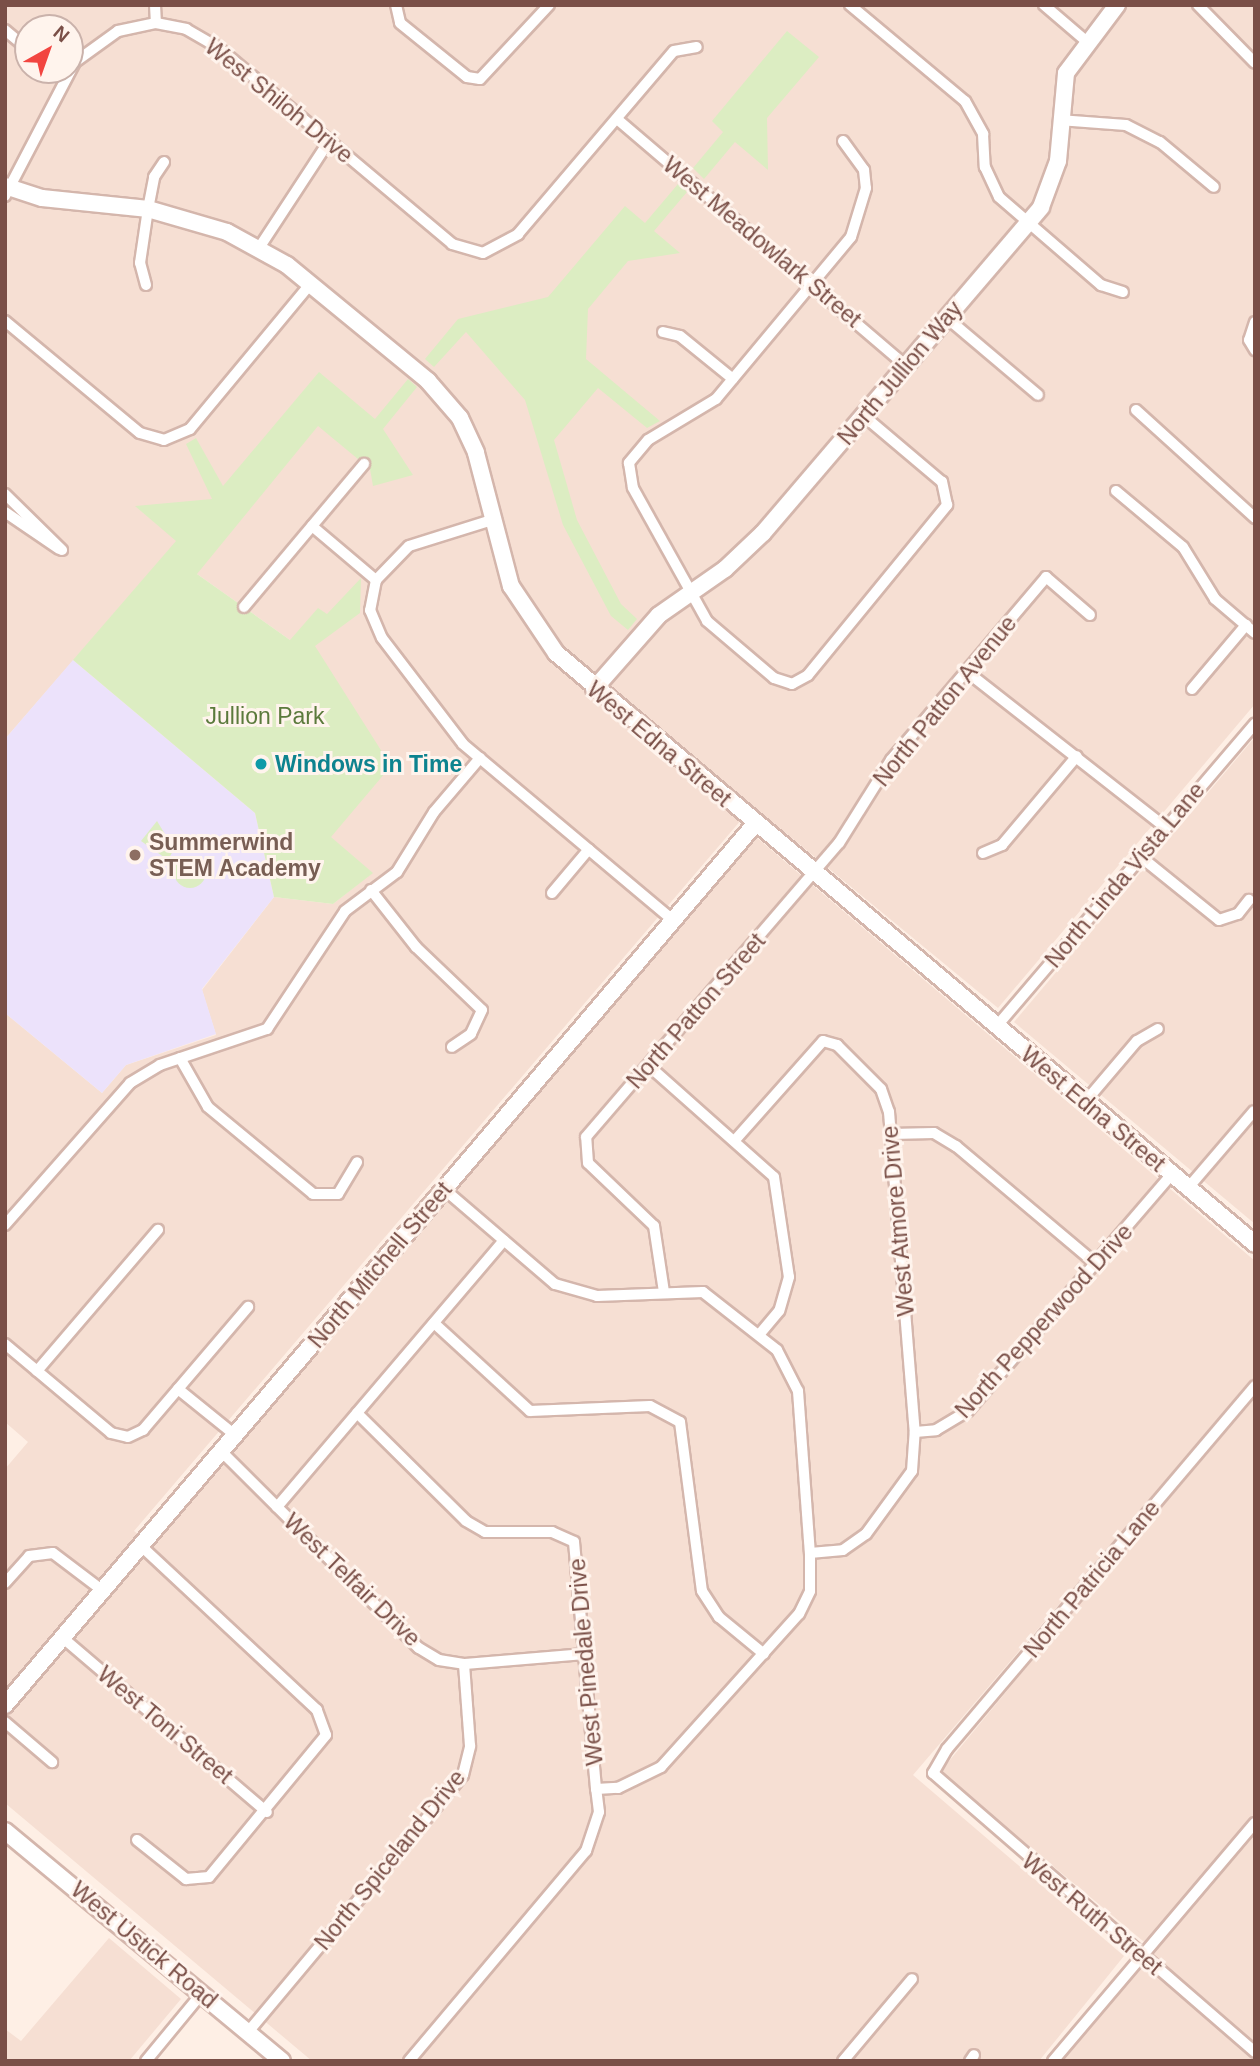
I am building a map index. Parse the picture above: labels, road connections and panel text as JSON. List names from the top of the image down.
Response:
{
  "streets": {
    "street": [
      "West Shiloh Drive",
      "West Meadowlark Street",
      "North Jullion Way",
      "North Patton Avenue",
      "West Edna Street",
      "North Linda Vista Lane",
      "North Patton Street",
      "West Atmore Drive",
      "North Mitchell Street",
      "North Pepperwood Drive",
      "North Patricia Lane",
      "West Telfair Drive",
      "West Pinedale Drive",
      "West Toni Street",
      "North Spiceland Drive",
      "West Ruth Street",
      "West Ustick Road"
    ]
  },
  "crossings": [
    ["West Shiloh Drive", "West Meadowlark Street"],
    ["West Meadowlark Street", "North Jullion Way"],
    ["North Jullion Way", "West Edna Street"],
    ["North Patton Avenue", "West Edna Street"],
    ["North Patton Avenue", "North Patton Street"],
    ["West Edna Street", "North Linda Vista Lane"],
    ["West Edna Street", "North Patton Street"],
    ["West Edna Street", "North Mitchell Street"],
    ["West Edna Street", "North Pepperwood Drive"],
    ["West Atmore Drive", "North Pepperwood Drive"],
    ["North Mitchell Street", "West Telfair Drive"],
    ["North Mitchell Street", "West Toni Street"],
    ["North Patricia Lane", "West Ruth Street"],
    ["West Telfair Drive", "West Pinedale Drive"],
    ["West Telfair Drive", "North Spiceland Drive"],
    ["North Spiceland Drive", "West Ustick Road"]
  ],
  "parks": ["Jullion Park"],
  "places": ["Windows in Time", "Summerwind STEM Academy"],
  "north": "top right"
}
